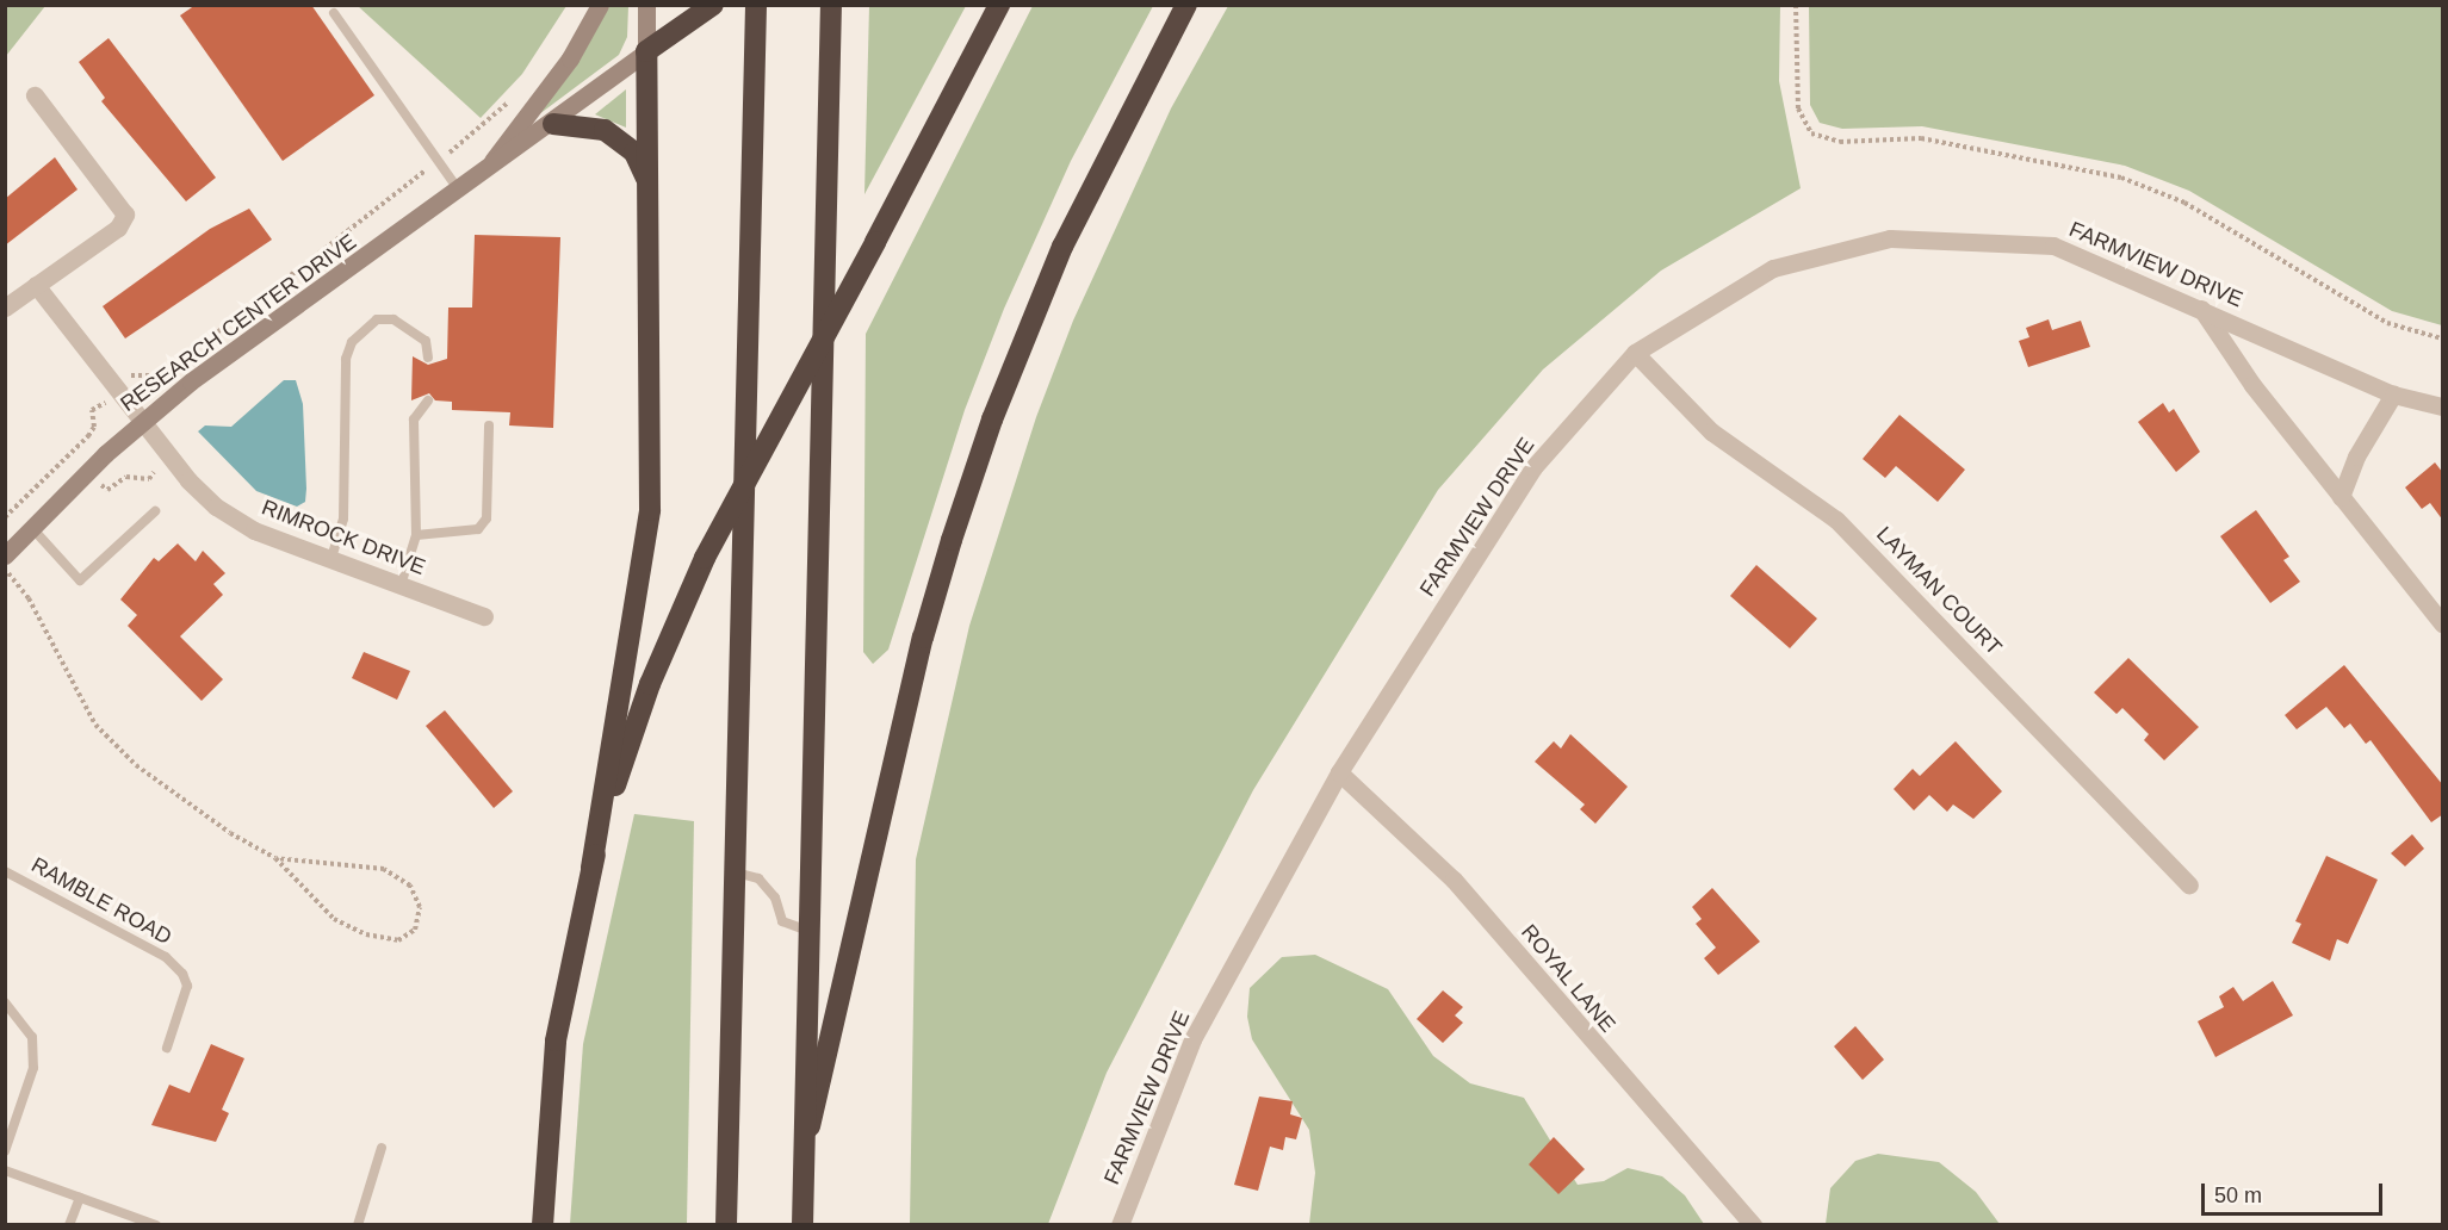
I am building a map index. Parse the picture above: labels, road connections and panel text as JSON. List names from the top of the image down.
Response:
{
  "streets": {
    "main road": ["RESEARCH CENTER DRIVE"],
    "street": [
      "FARMVIEW DRIVE",
      "RIMROCK DRIVE",
      "LAYMAN COURT",
      "ROYAL LANE"
    ],
    "lane": ["RAMBLE ROAD"]
  },
  "crossings": [
    ["FARMVIEW DRIVE", "LAYMAN COURT"],
    ["FARMVIEW DRIVE", "ROYAL LANE"],
    ["RESEARCH CENTER DRIVE", "RIMROCK DRIVE"]
  ],
  "scale_bar": "50 m"
}
